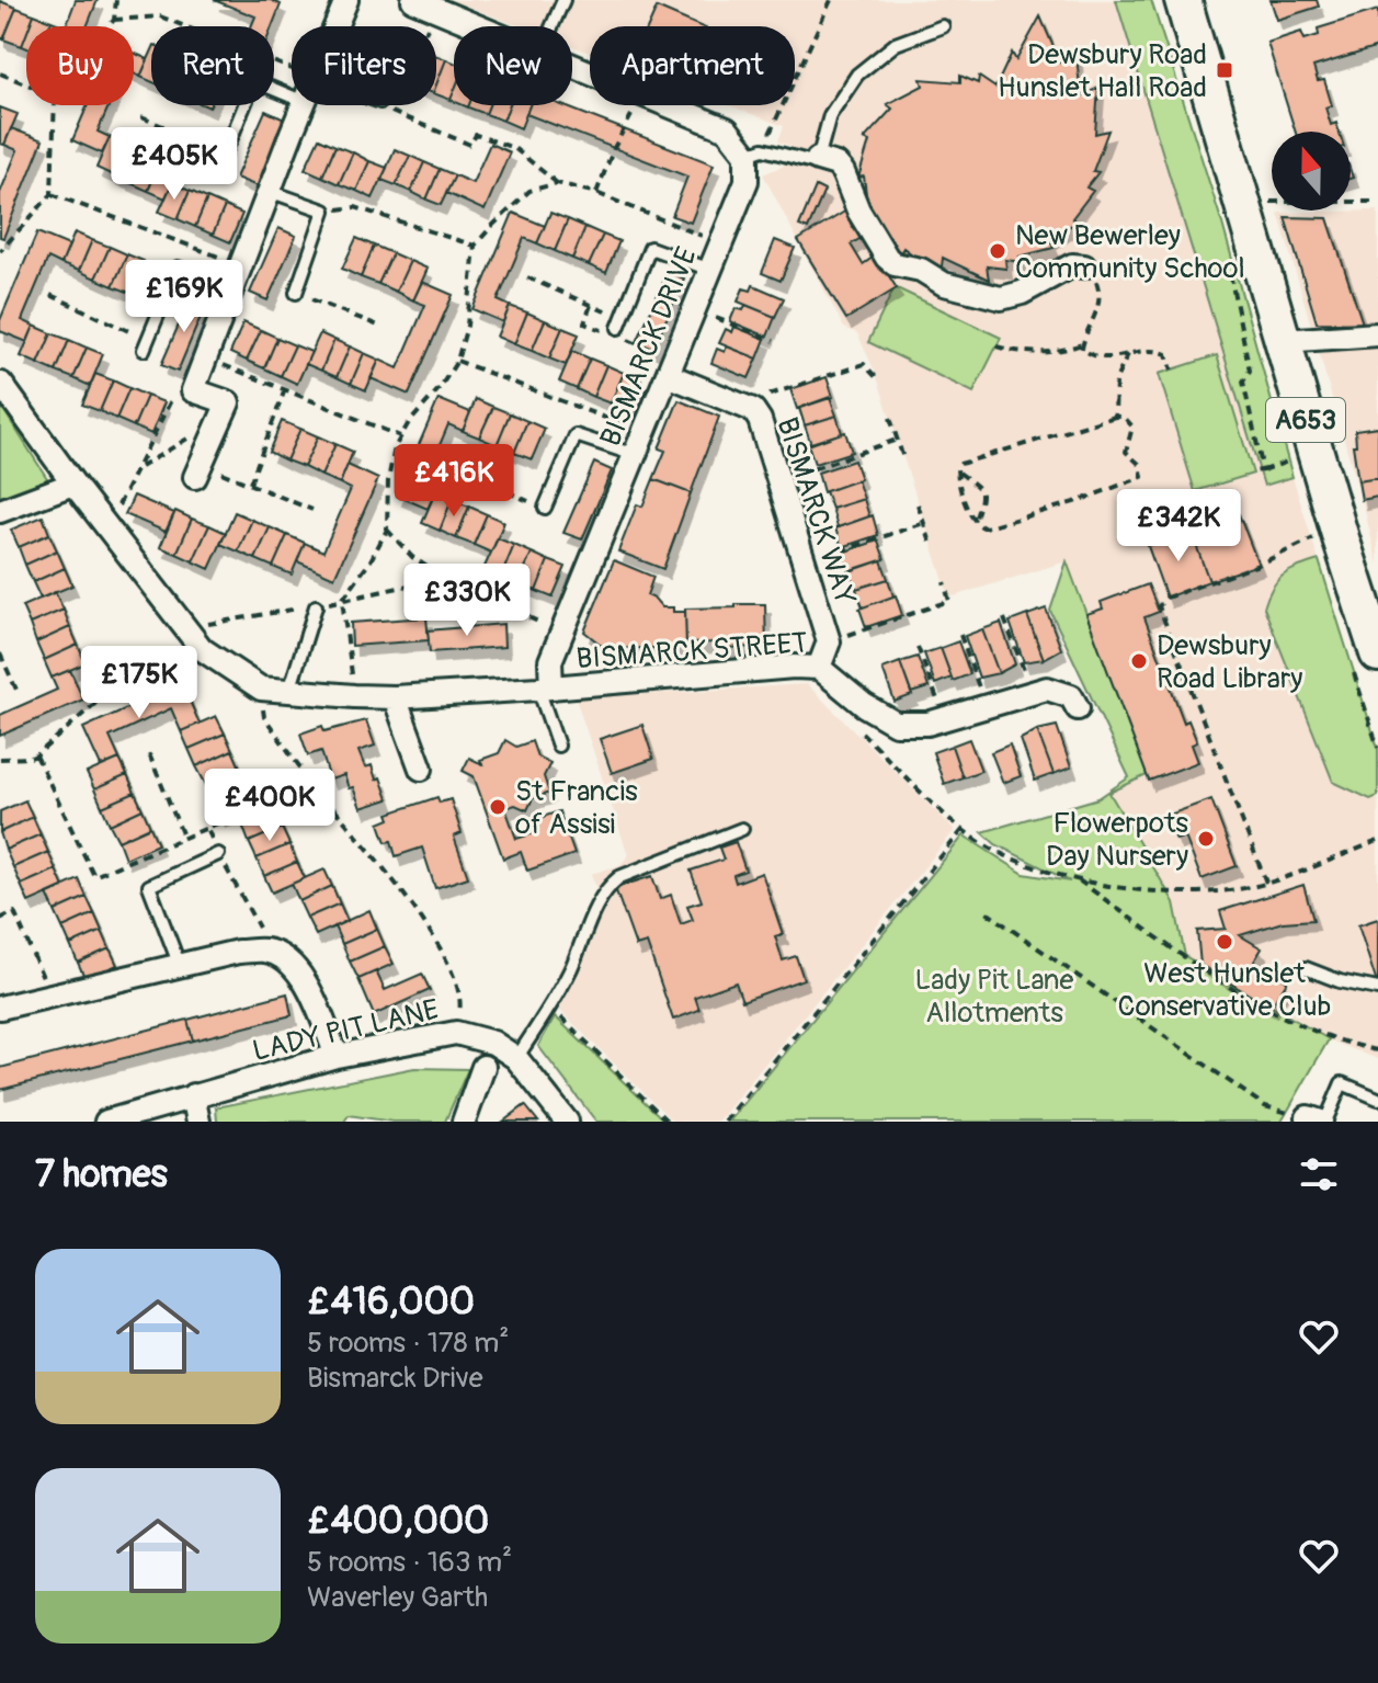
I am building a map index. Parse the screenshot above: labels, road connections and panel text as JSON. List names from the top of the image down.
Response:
{
  "streets": {
    "main road": ["A653"],
    "street": [
      "BISMARCK DRIVE",
      "BISMARCK WAY",
      "BISMARCK STREET",
      "LADY PIT LANE"
    ]
  },
  "crossings": [
    ["BISMARCK DRIVE", "BISMARCK WAY"],
    ["BISMARCK DRIVE", "BISMARCK STREET"],
    ["BISMARCK WAY", "BISMARCK STREET"]
  ],
  "parks": ["Lady Pit Lane Allotments"],
  "places": {
    "transit": ["Dewsbury Road Hunslet Hall Road"],
    "other": [
      "New Bewerley Community School",
      "Dewsbury Road Library",
      "St Francis of Assisi",
      "Flowerpots Day Nursery",
      "West Hunslet Conservative Club"
    ]
  },
  "north": "top",
  "page": {
    "chip": [
      "Buy",
      "Rent",
      "Filters",
      "New",
      "Apartment"
    ],
    "price": [
      "£405K",
      "£169K",
      "£416K",
      "£342K",
      "£330K",
      "£175K",
      "£400K"
    ],
    "heading": "7 homes",
    "list": [
      {
        "name": "£416,000",
        "note": "5 rooms · 178 m² · Bismarck Drive"
      },
      {
        "name": "£400,000",
        "note": "5 rooms · 163 m² · Waverley Garth"
      }
    ]
  }
}
